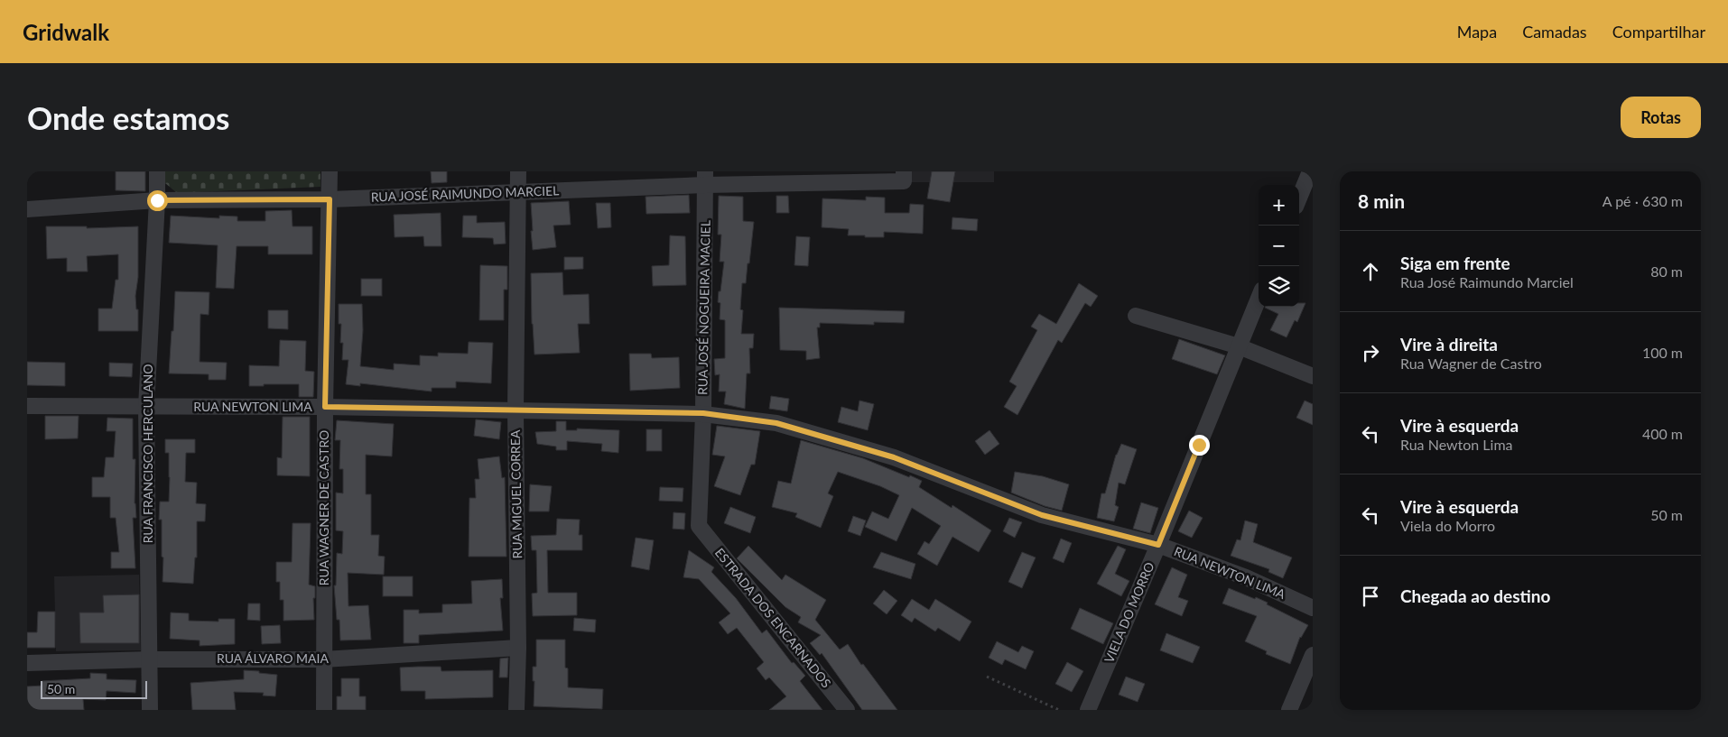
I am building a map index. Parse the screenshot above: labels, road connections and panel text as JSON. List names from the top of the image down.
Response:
{
  "streets": {
    "street": [
      "RUA JOSÉ RAIMUNDO MARCIEL",
      "RUA JOSÉ NOGUEIRA MACIEL",
      "RUA NEWTON LIMA",
      "RUA FRANCISCO HERCULANO",
      "RUA MIGUEL CORREA",
      "RUA WAGNER DE CASTRO",
      "VIELA DO MORRO",
      "ESTRADA DOS ENCARNADOS",
      "RUA ÁLVARO MAIA"
    ]
  },
  "crossings": [
    ["RUA JOSÉ RAIMUNDO MARCIEL", "RUA JOSÉ NOGUEIRA MACIEL"],
    ["RUA JOSÉ RAIMUNDO MARCIEL", "RUA FRANCISCO HERCULANO"],
    ["RUA JOSÉ RAIMUNDO MARCIEL", "RUA MIGUEL CORREA"],
    ["RUA JOSÉ RAIMUNDO MARCIEL", "RUA WAGNER DE CASTRO"],
    ["RUA JOSÉ NOGUEIRA MACIEL", "RUA NEWTON LIMA"],
    ["RUA JOSÉ NOGUEIRA MACIEL", "ESTRADA DOS ENCARNADOS"],
    ["RUA NEWTON LIMA", "RUA FRANCISCO HERCULANO"],
    ["RUA NEWTON LIMA", "RUA MIGUEL CORREA"],
    ["RUA NEWTON LIMA", "RUA WAGNER DE CASTRO"],
    ["RUA NEWTON LIMA", "VIELA DO MORRO"],
    ["RUA FRANCISCO HERCULANO", "RUA ÁLVARO MAIA"],
    ["RUA MIGUEL CORREA", "RUA ÁLVARO MAIA"],
    ["RUA WAGNER DE CASTRO", "RUA ÁLVARO MAIA"]
  ],
  "scale_bar": "50 m",
  "page": {
    "header": "Gridwalk",
    "nav": ["Mapa", "Camadas", "Compartilhar"],
    "buttons": "Rotas",
    "title": "Onde estamos",
    "heading": ["8 min", "A pé · 630 m"],
    "map_buttons": ["+", "−"],
    "list": [
      ["Siga em frente", "Rua José Raimundo Marciel", "80 m"],
      ["Vire à direita", "Rua Wagner de Castro", "100 m"],
      ["Vire à esquerda", "Rua Newton Lima", "400 m"],
      ["Vire à esquerda", "Viela do Morro", "50 m"],
      "Chegada ao destino"
    ],
    "scale": "50 m"
  }
}
